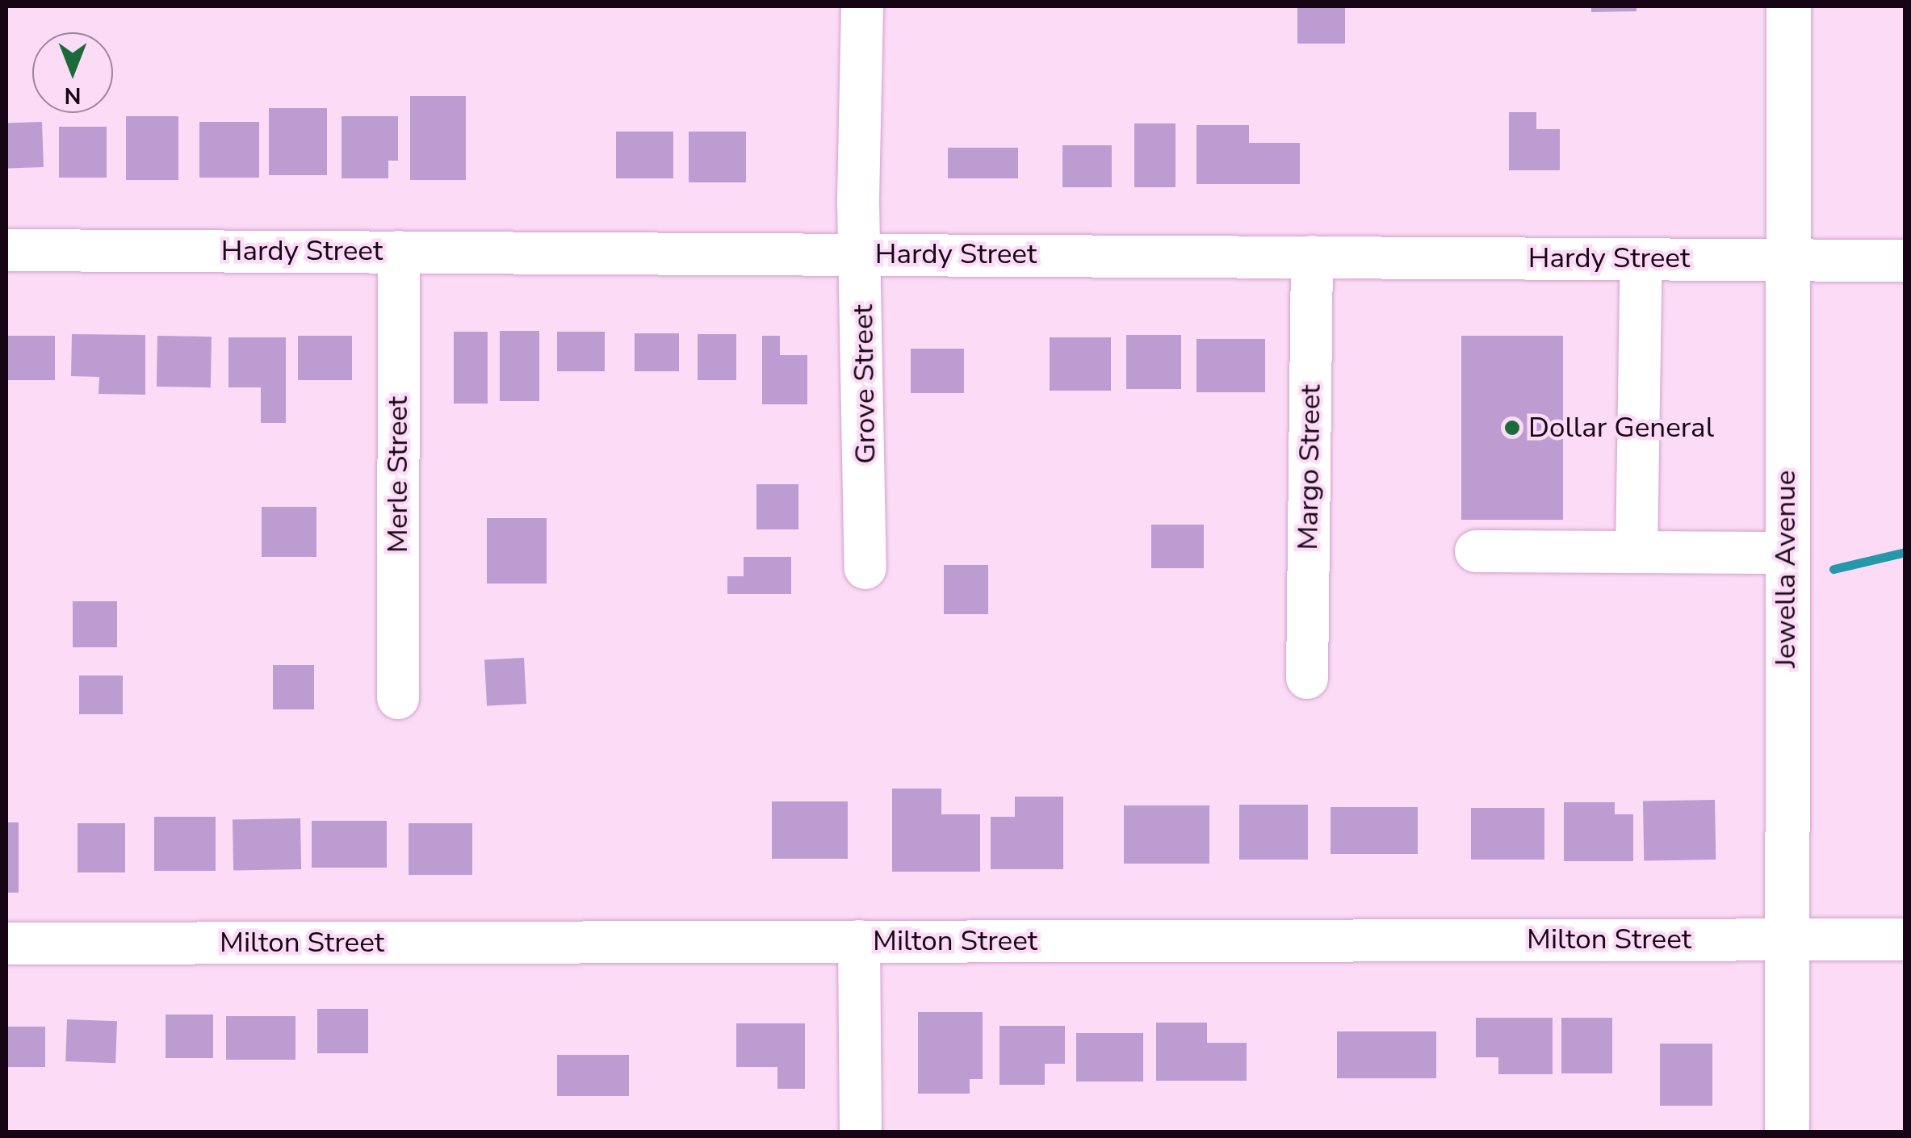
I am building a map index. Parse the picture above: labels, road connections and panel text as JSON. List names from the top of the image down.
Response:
{
  "streets": {
    "main road": ["Jewella Avenue"],
    "street": [
      "Hardy Street",
      "Grove Street",
      "Margo Street",
      "Merle Street",
      "Milton Street"
    ]
  },
  "crossings": [
    ["Hardy Street", "Grove Street"],
    ["Hardy Street", "Margo Street"],
    ["Hardy Street", "Merle Street"],
    ["Hardy Street", "Jewella Avenue"],
    ["Jewella Avenue", "Milton Street"]
  ],
  "places": ["Dollar General"],
  "north": "bottom"
}
